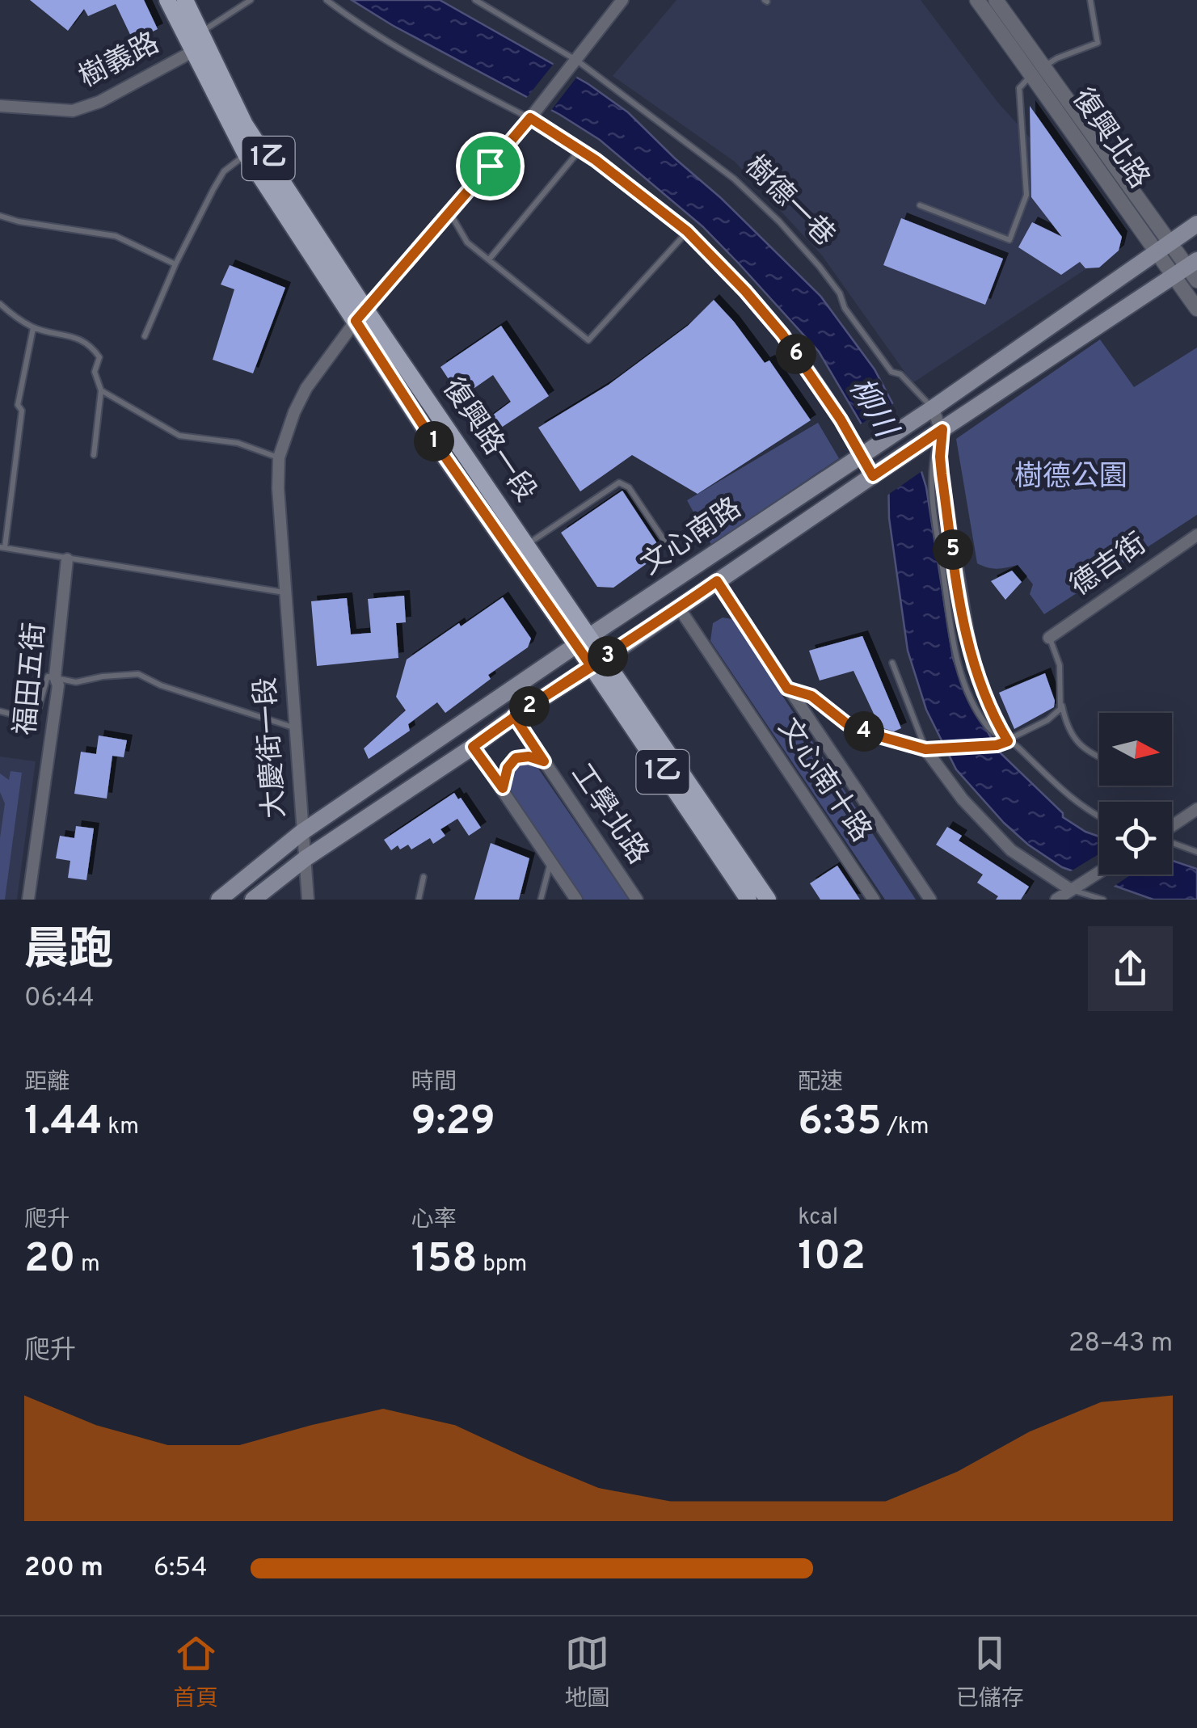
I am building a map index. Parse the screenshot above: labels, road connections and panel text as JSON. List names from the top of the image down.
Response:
{
  "streets": {
    "main road": ["1乙", "復興路一段", "文心南路"],
    "street": [
      "樹義路",
      "復興北路",
      "德吉街",
      "福田五街",
      "大慶街一段",
      "文心南十路",
      "工學北路"
    ],
    "lane": ["樹德一巷"]
  },
  "crossings": [
    ["樹義路", "復興路一段"],
    ["復興北路", "文心南路"],
    ["樹德一巷", "文心南路"],
    ["樹德一巷", "大慶街一段"],
    ["復興路一段", "文心南路"],
    ["復興路一段", "大慶街一段"],
    ["文心南路", "大慶街一段"],
    ["文心南路", "文心南十路"],
    ["文心南路", "工學北路"]
  ],
  "water": ["柳川"],
  "parks": ["樹德公園"],
  "north": "right",
  "page": {
    "pins": [
      "6",
      "1",
      "5",
      "3",
      "2",
      "4"
    ],
    "heading": ["晨跑", "06:44"],
    "stats": [
      ["距離", "1.44 km"],
      ["時間", "9:29"],
      ["配速", "6:35 /km"],
      ["爬升", "20 m"],
      ["心率", "158 bpm"],
      ["kcal", "102"]
    ],
    "chart": ["爬升", "28–43 m"],
    "list": [
      {
        "name": "200 m",
        "note": "6:54"
      }
    ],
    "tabs": ["首頁", "地圖", "已儲存"]
  }
}
